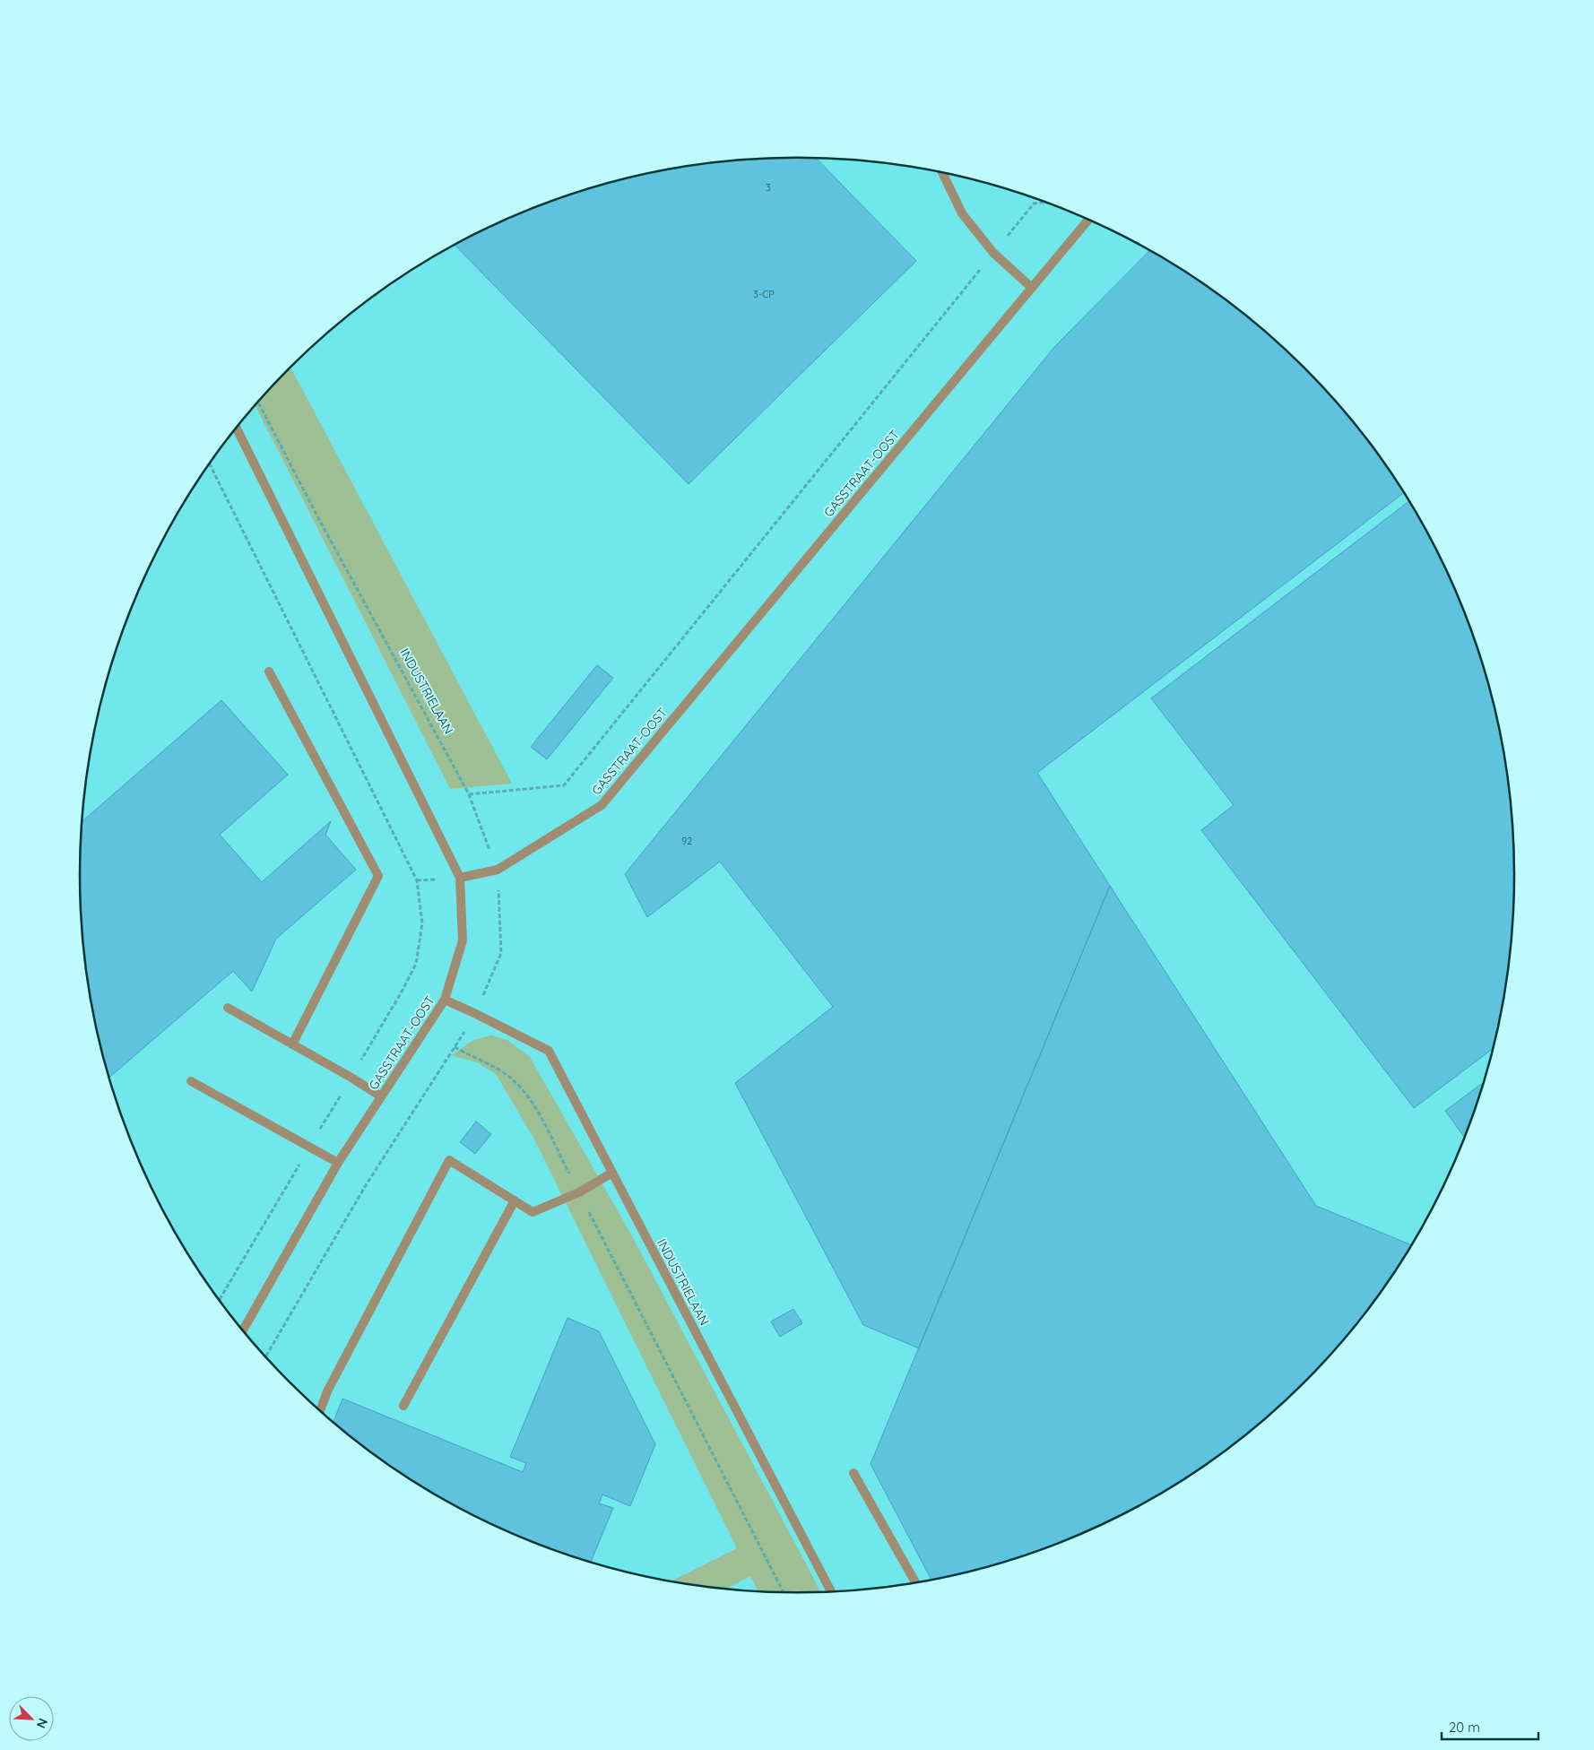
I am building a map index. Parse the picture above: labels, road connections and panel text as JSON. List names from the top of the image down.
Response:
{
  "streets": {
    "street": ["GASSTRAAT-OOST", "INDUSTRIELAAN"]
  },
  "crossings": [
    ["GASSTRAAT-OOST", "INDUSTRIELAAN"]
  ],
  "house_numbers": ["3", "3-CP", "92"],
  "scale_bar": "20 m",
  "north": "bottom right"
}
